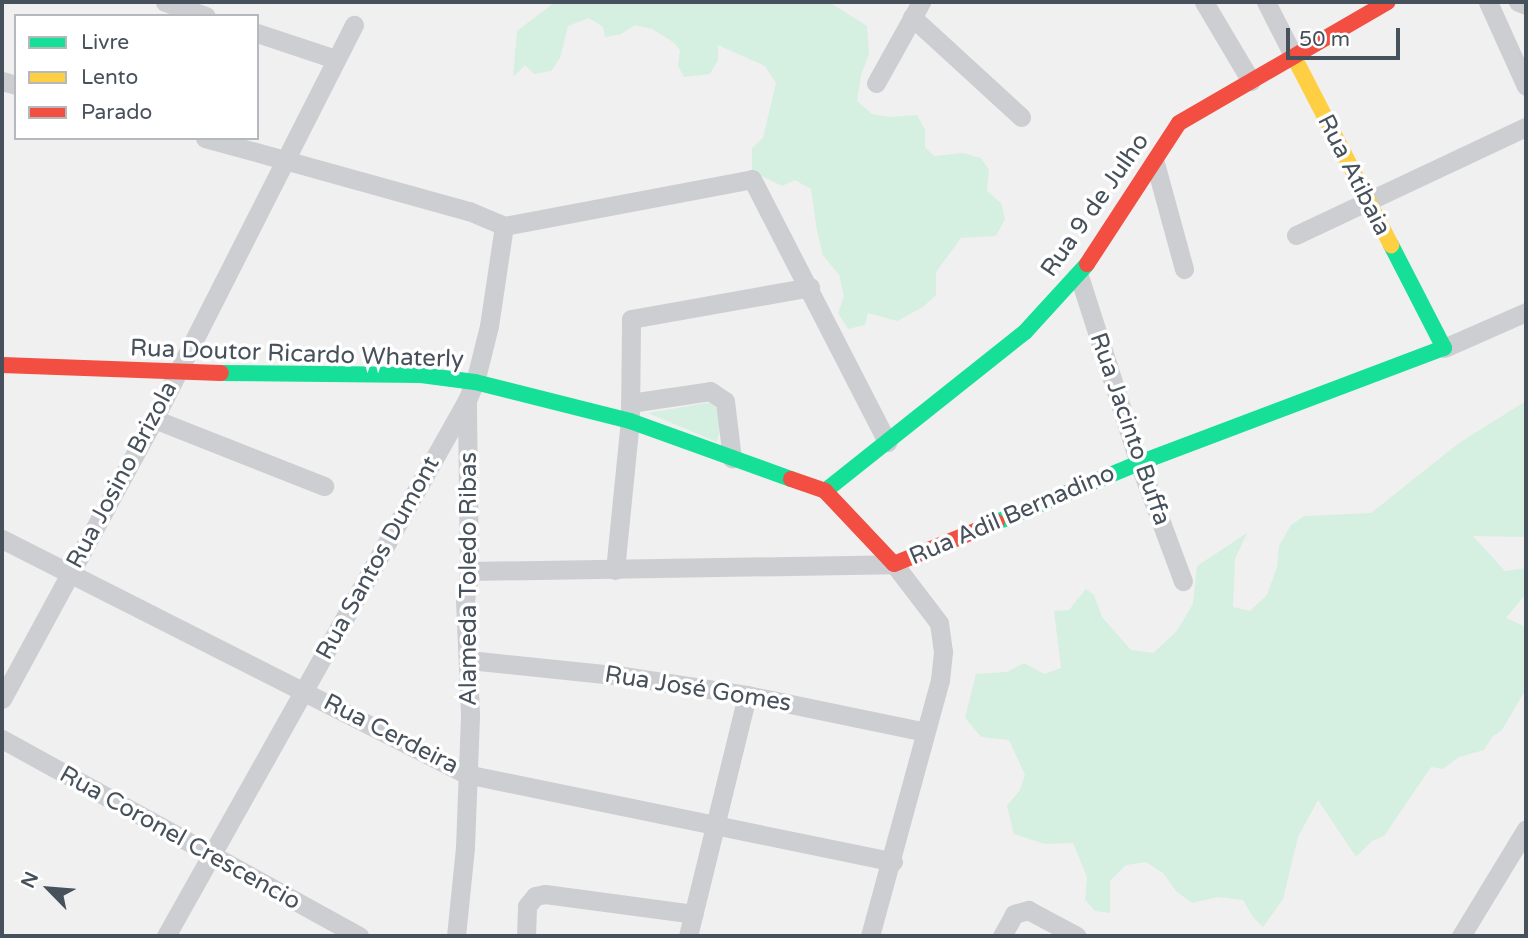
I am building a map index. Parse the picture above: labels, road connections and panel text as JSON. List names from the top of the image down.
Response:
{
  "streets": {
    "main road": [
      "Rua Atibaia",
      "Rua 9 de Julho",
      "Rua Doutor Ricardo Whaterly",
      "Rua Adil Bernadino"
    ],
    "street": [
      "Rua Jacinto Buffa",
      "Rua Josino Brizola",
      "Rua Santos Dumont",
      "Alameda Toledo Ribas",
      "Rua José Gomes",
      "Rua Cerdeira",
      "Rua Coronel Crescencio"
    ]
  },
  "crossings": [
    ["Rua Atibaia", "Rua 9 de Julho"],
    ["Rua Atibaia", "Rua Adil Bernadino"],
    ["Rua 9 de Julho", "Rua Doutor Ricardo Whaterly"],
    ["Rua 9 de Julho", "Rua Jacinto Buffa"],
    ["Rua Doutor Ricardo Whaterly", "Rua Josino Brizola"],
    ["Rua Doutor Ricardo Whaterly", "Rua Santos Dumont"],
    ["Rua Doutor Ricardo Whaterly", "Alameda Toledo Ribas"],
    ["Rua Jacinto Buffa", "Rua Adil Bernadino"],
    ["Rua Josino Brizola", "Rua Cerdeira"],
    ["Rua Adil Bernadino", "Alameda Toledo Ribas"],
    ["Rua Santos Dumont", "Alameda Toledo Ribas"],
    ["Rua Santos Dumont", "Rua Cerdeira"],
    ["Rua Santos Dumont", "Rua Coronel Crescencio"],
    ["Alameda Toledo Ribas", "Rua José Gomes"],
    ["Alameda Toledo Ribas", "Rua Cerdeira"]
  ],
  "legend": ["Livre", "Lento", "Parado"],
  "scale_bar": "50 m",
  "north": "top left"
}
